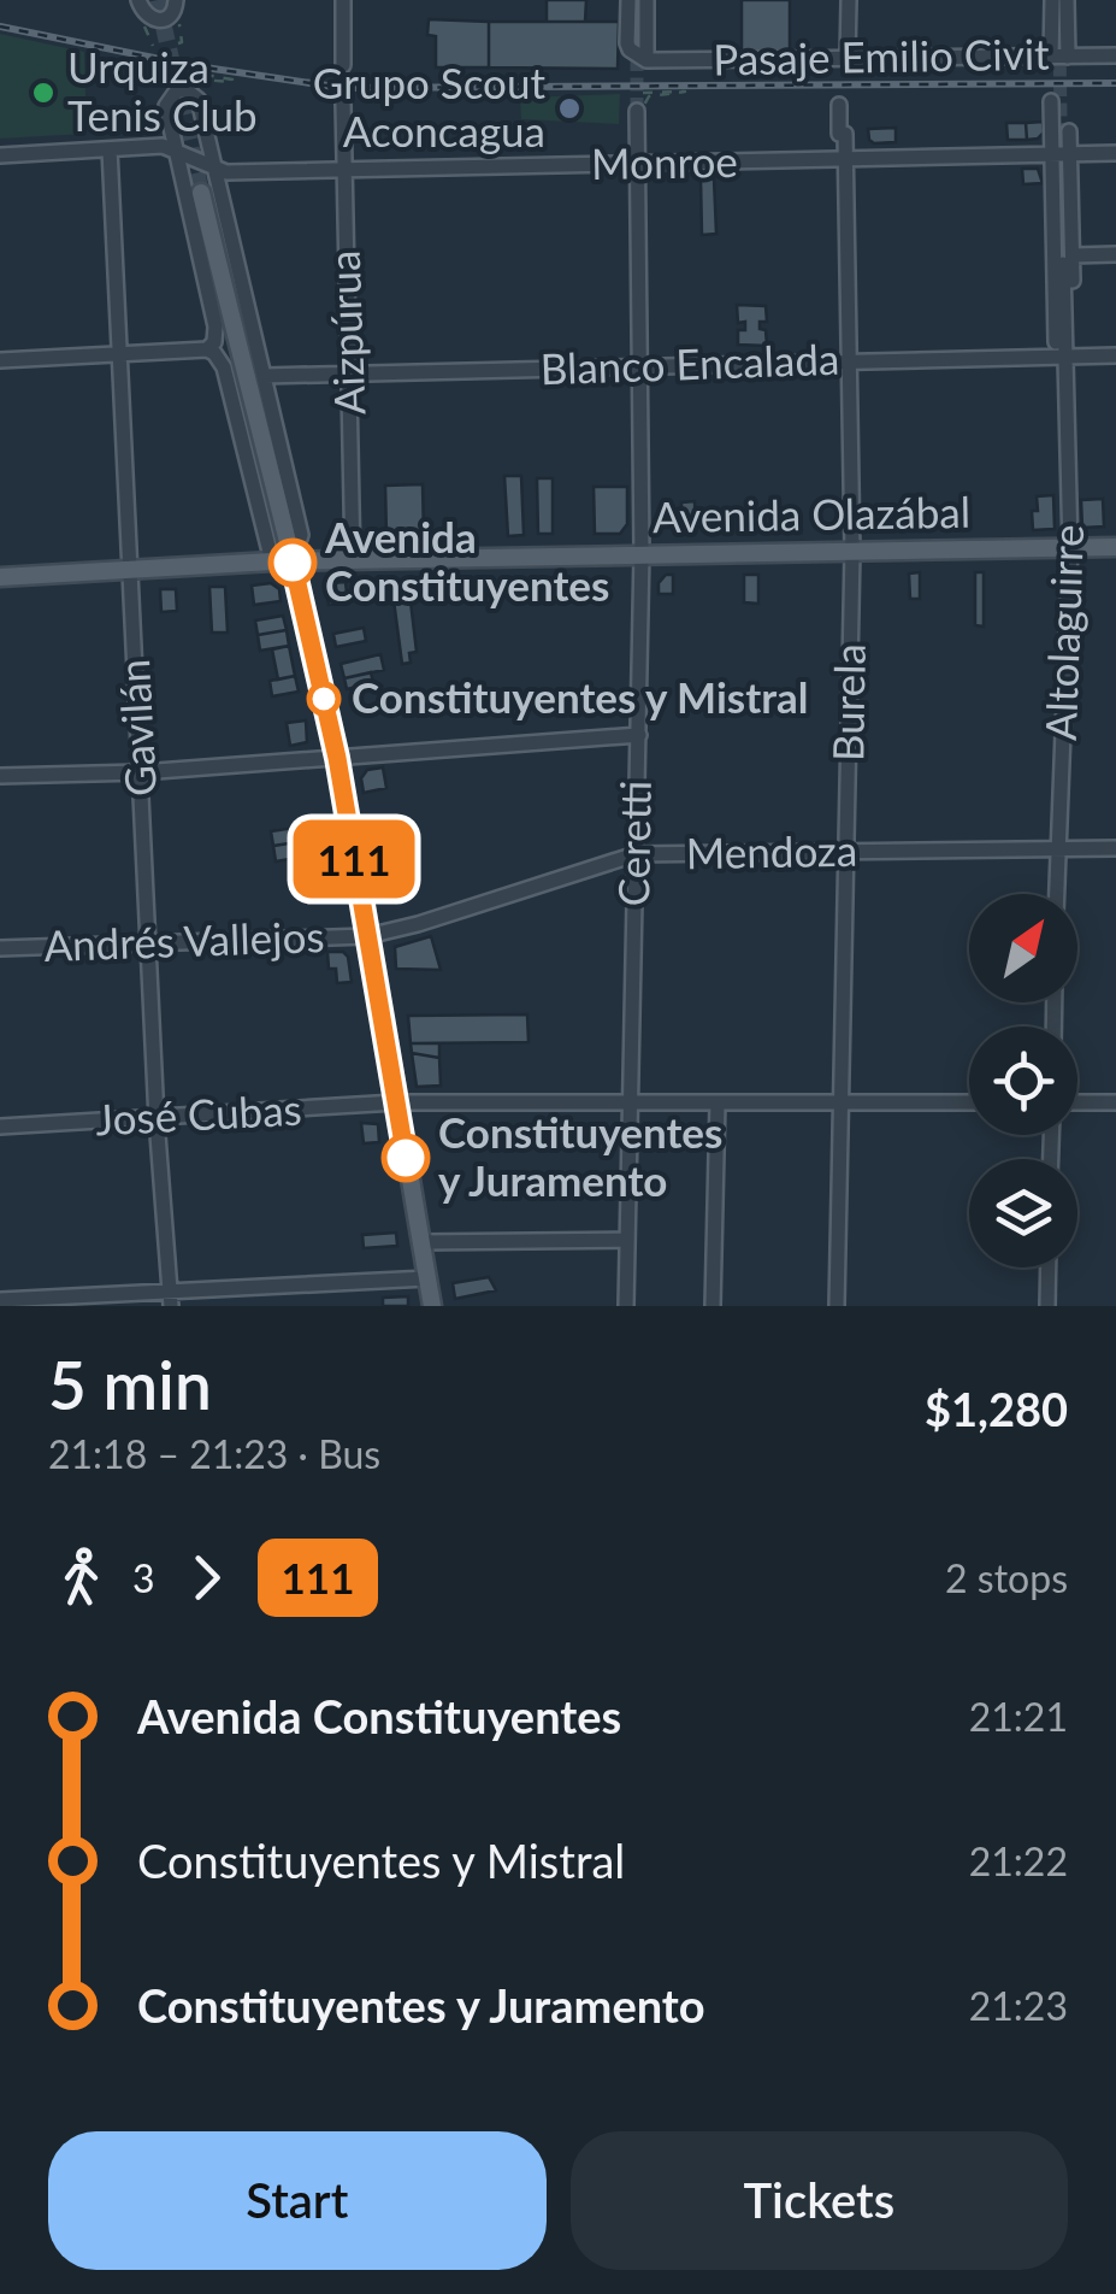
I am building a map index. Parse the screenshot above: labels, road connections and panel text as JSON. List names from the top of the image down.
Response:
{
  "streets": {
    "main road": ["Avenida Olazábal"],
    "street": [
      "Pasaje Emilio Civit",
      "Monroe",
      "Aizpúrua",
      "Blanco Encalada",
      "Altolaguirre",
      "Burela",
      "Gavilán",
      "Ceretti",
      "Mendoza",
      "Andrés Vallejos",
      "José Cubas"
    ]
  },
  "crossings": [
    ["Monroe", "Aizpúrua"],
    ["Monroe", "Altolaguirre"],
    ["Monroe", "Burela"],
    ["Monroe", "Ceretti"],
    ["Aizpúrua", "Blanco Encalada"],
    ["Aizpúrua", "Avenida Olazábal"],
    ["Blanco Encalada", "Altolaguirre"],
    ["Blanco Encalada", "Burela"],
    ["Blanco Encalada", "Ceretti"],
    ["Avenida Olazábal", "Altolaguirre"],
    ["Avenida Olazábal", "Burela"],
    ["Avenida Olazábal", "Gavilán"],
    ["Avenida Olazábal", "Ceretti"],
    ["Altolaguirre", "Mendoza"],
    ["Burela", "Mendoza"],
    ["Burela", "José Cubas"],
    ["Gavilán", "Andrés Vallejos"],
    ["Gavilán", "José Cubas"],
    ["Ceretti", "Mendoza"],
    ["Ceretti", "José Cubas"],
    ["Mendoza", "Andrés Vallejos"]
  ],
  "places": [
    "Urquiza Tenis Club",
    "Grupo Scout Aconcagua",
    "Avenida Constituyentes",
    "Constituyentes y Mistral",
    "Constituyentes y Juramento"
  ],
  "lines": ["bus line 111"],
  "north": "top right",
  "page": {
    "on_map": "111",
    "heading": ["5 min", "21:18 – 21:23 · Bus", "$1,280"],
    "legs": ["3", "111", "2 stops"],
    "list": [
      {
        "name": "Avenida Constituyentes",
        "value": "21:21"
      },
      {
        "name": "Constituyentes y Mistral",
        "value": "21:22"
      },
      {
        "name": "Constituyentes y Juramento",
        "value": "21:23"
      }
    ],
    "buttons": ["Start", "Tickets"]
  }
}
